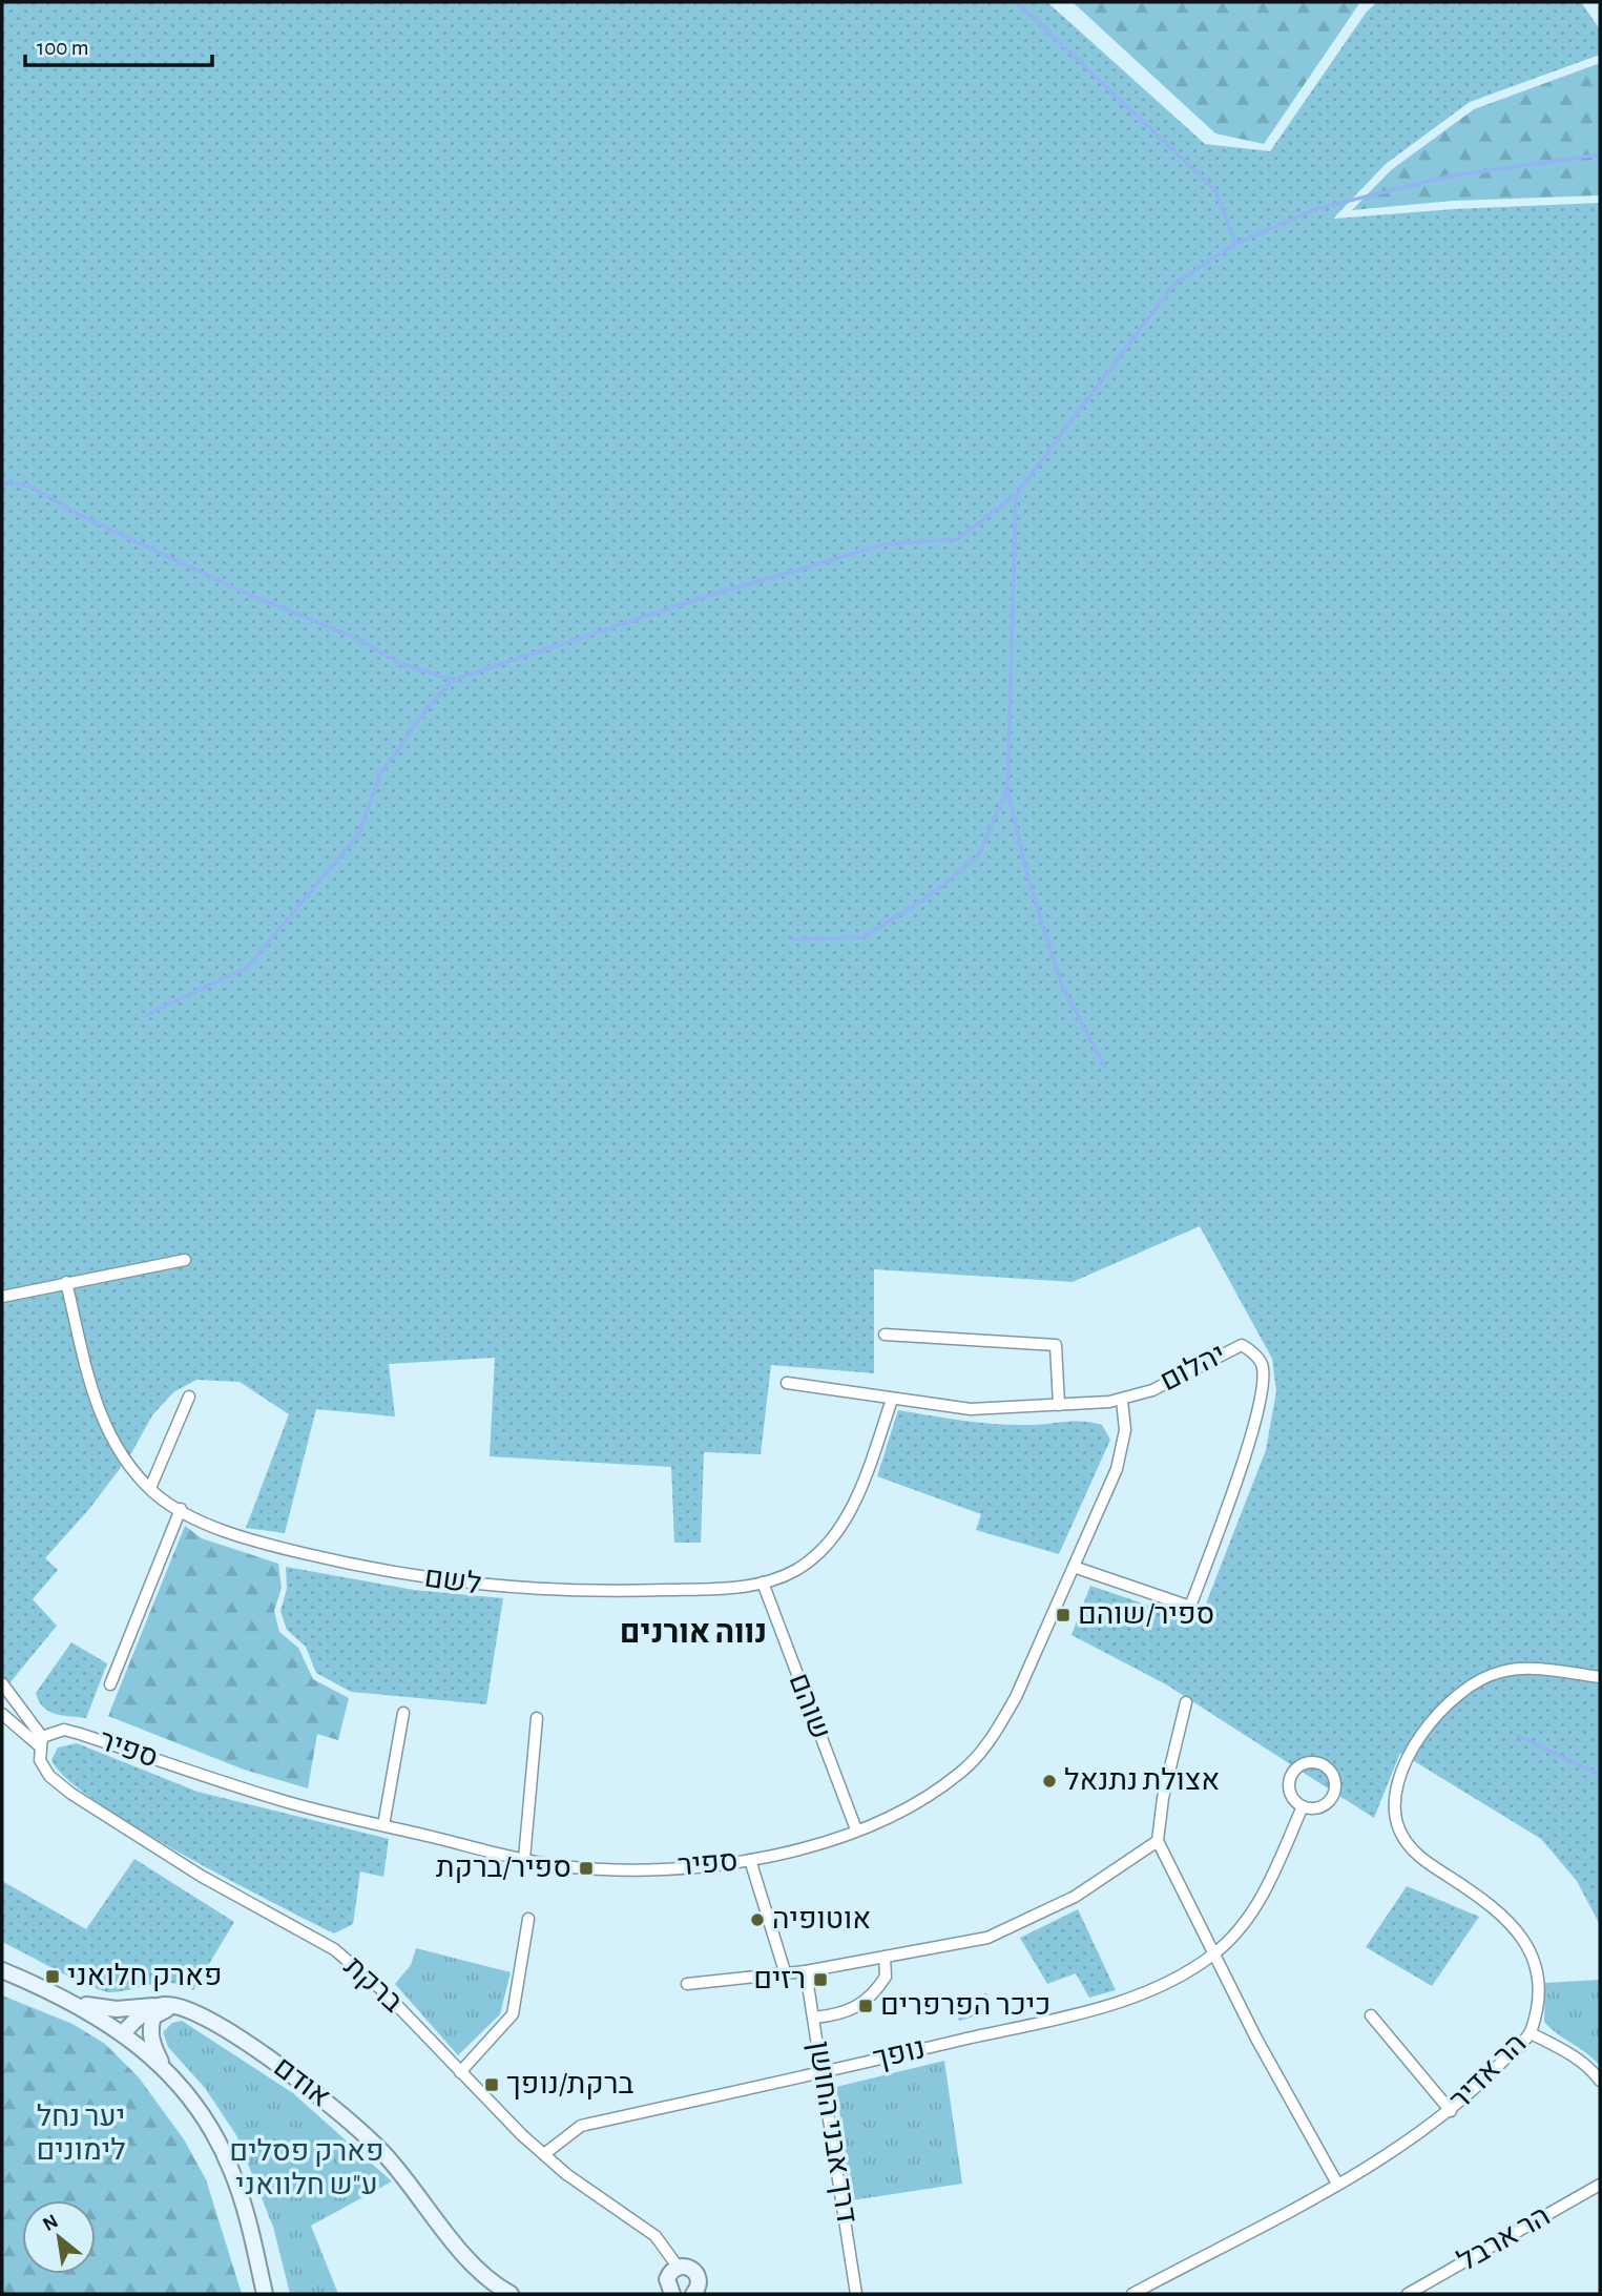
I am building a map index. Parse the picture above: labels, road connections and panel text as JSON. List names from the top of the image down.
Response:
{
  "streets": {
    "street": [
      "יהלום",
      "לשם",
      "שוהם",
      "ספיר",
      "ברקת",
      "נופך",
      "הר אדיר",
      "אודם",
      "דרך אבני החושן",
      "הר ארבל"
    ]
  },
  "crossings": [
    ["יהלום", "לשם"],
    ["יהלום", "ספיר"],
    ["לשם", "שוהם"],
    ["שוהם", "ספיר"],
    ["ספיר", "ברקת"],
    ["ברקת", "נופך"],
    ["נופך", "דרך אבני החושן"]
  ],
  "districts": ["נווה אורנים"],
  "parks": ["יער נחל לימונים", "פארק פסלים ע\"ש חלוואני"],
  "places": {
    "transit": [
      "ספיר/שוהם",
      "ספיר/ברקת",
      "פארק חלואני",
      "רזים",
      "כיכר הפרפרים",
      "ברקת/נופך"
    ],
    "other": ["אצולת נתנאל", "אוטופיה"]
  },
  "scale_bar": "100 m",
  "north": "top left"
}
